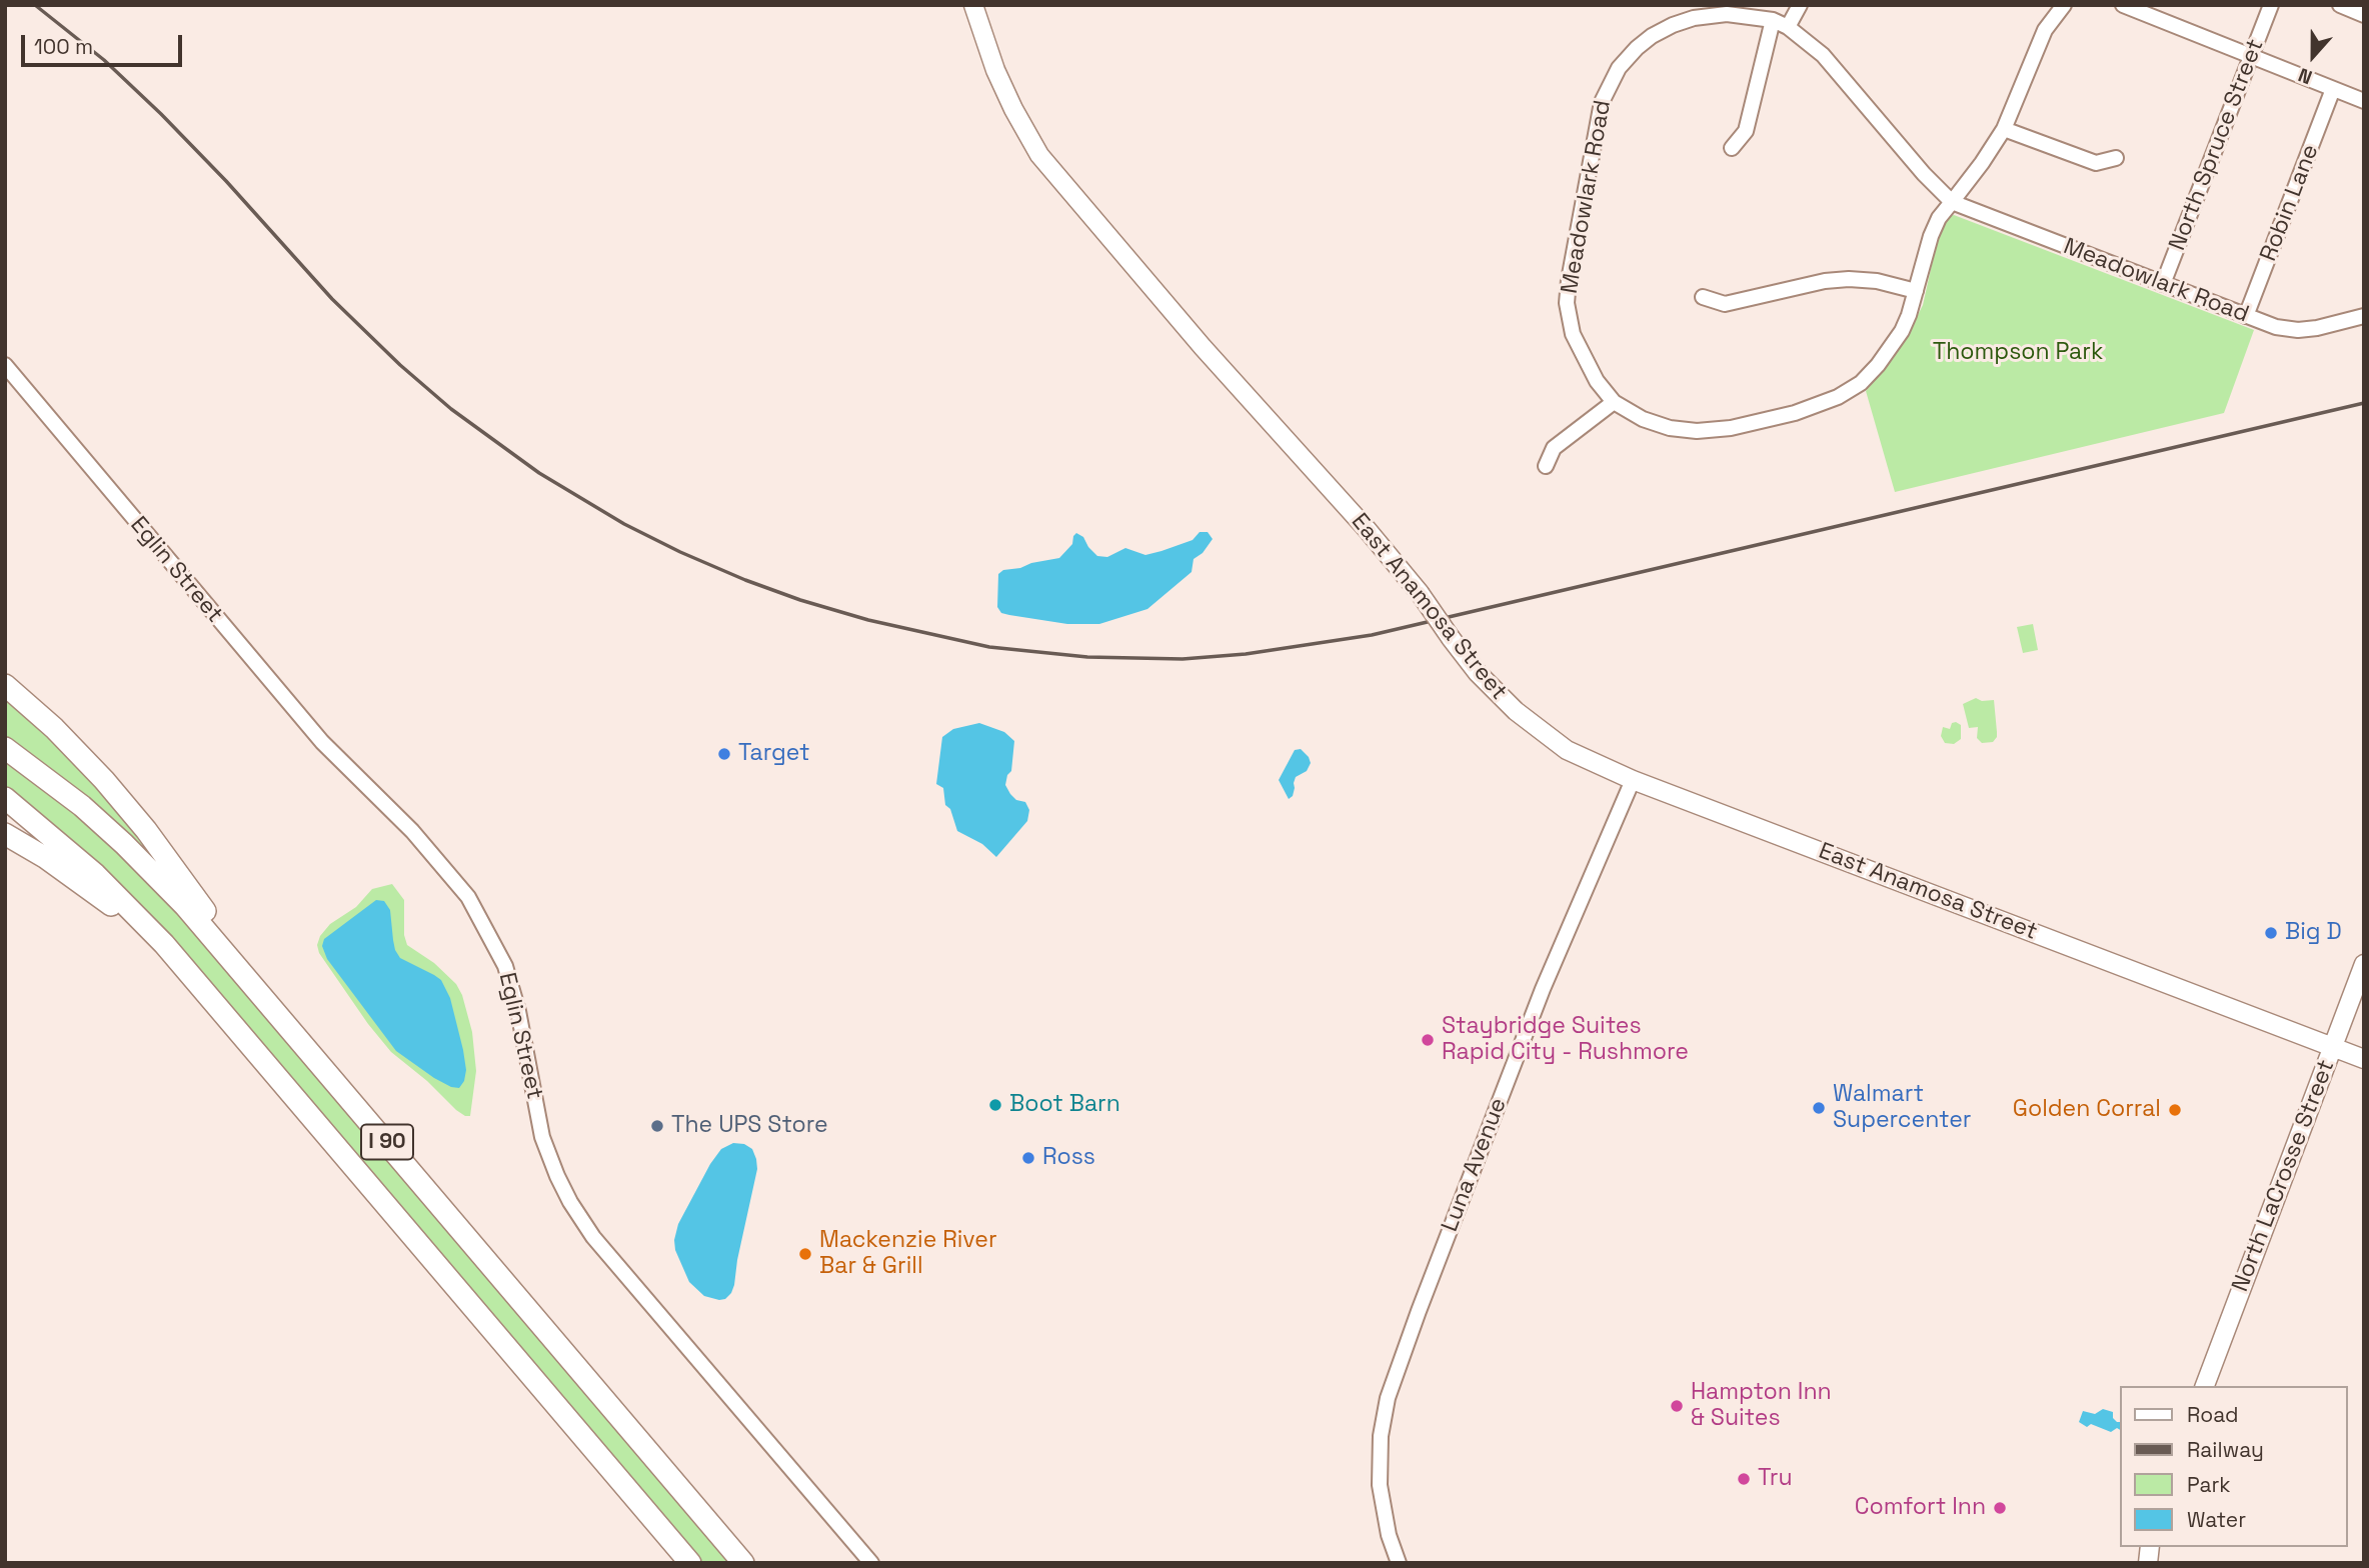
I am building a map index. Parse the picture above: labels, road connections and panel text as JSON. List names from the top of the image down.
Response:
{
  "streets": {
    "highway": ["I 90"],
    "main road": ["East Anamosa Street", "North LaCrosse Street"],
    "street": [
      "North Spruce Street",
      "Meadowlark Road",
      "Robin Lane",
      "Eglin Street",
      "Luna Avenue"
    ]
  },
  "crossings": [
    ["North Spruce Street", "Meadowlark Road"],
    ["Meadowlark Road", "Robin Lane"],
    ["East Anamosa Street", "Luna Avenue"],
    ["East Anamosa Street", "North LaCrosse Street"]
  ],
  "parks": ["Thompson Park"],
  "places": [
    "Target",
    "Big D",
    "Staybridge Suites Rapid City - Rushmore",
    "Boot Barn",
    "Walmart Supercenter",
    "Golden Corral",
    "The UPS Store",
    "Ross",
    "Mackenzie River Bar & Grill",
    "Hampton Inn & Suites",
    "Tru",
    "Comfort Inn"
  ],
  "legend": [
    "Road",
    "Railway",
    "Park",
    "Water"
  ],
  "scale_bar": "100 m",
  "north": "bottom"
}
